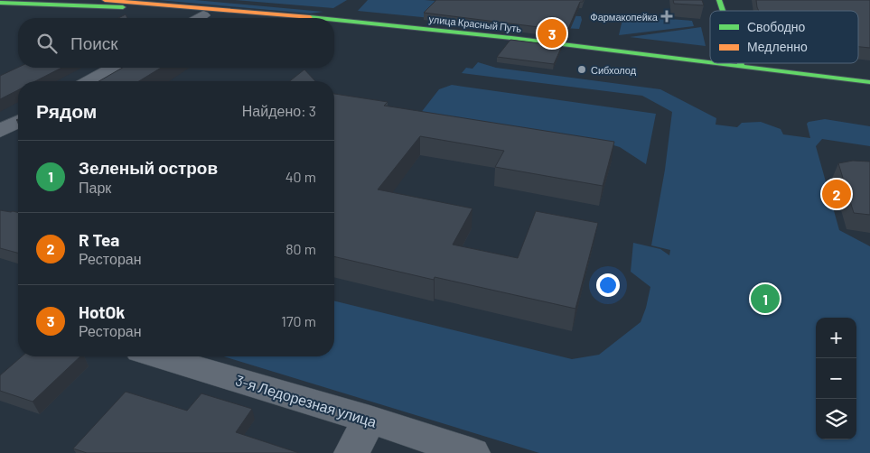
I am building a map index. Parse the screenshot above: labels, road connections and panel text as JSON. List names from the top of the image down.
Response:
{
  "streets": {
    "main road": ["улица Красный Путь"],
    "street": ["3-я Ледорезная улица"]
  },
  "places": {
    "health": ["Фармакопейка"],
    "other": ["Сибхолод"]
  },
  "legend": ["Свободно", "Медленно"],
  "page": {
    "pins": ["3", "2", "1"],
    "search": "Поиск",
    "heading": ["Рядом", "Найдено: 3"],
    "list": [
      {
        "mark": "1",
        "name": "Зеленый остров",
        "note": "Парк",
        "value": "40 m"
      },
      {
        "mark": "2",
        "name": "R Tea",
        "note": "Ресторан",
        "value": "80 m"
      },
      {
        "mark": "3",
        "name": "HotOk",
        "note": "Ресторан",
        "value": "170 m"
      }
    ],
    "map_buttons": ["+", "−"]
  }
}
